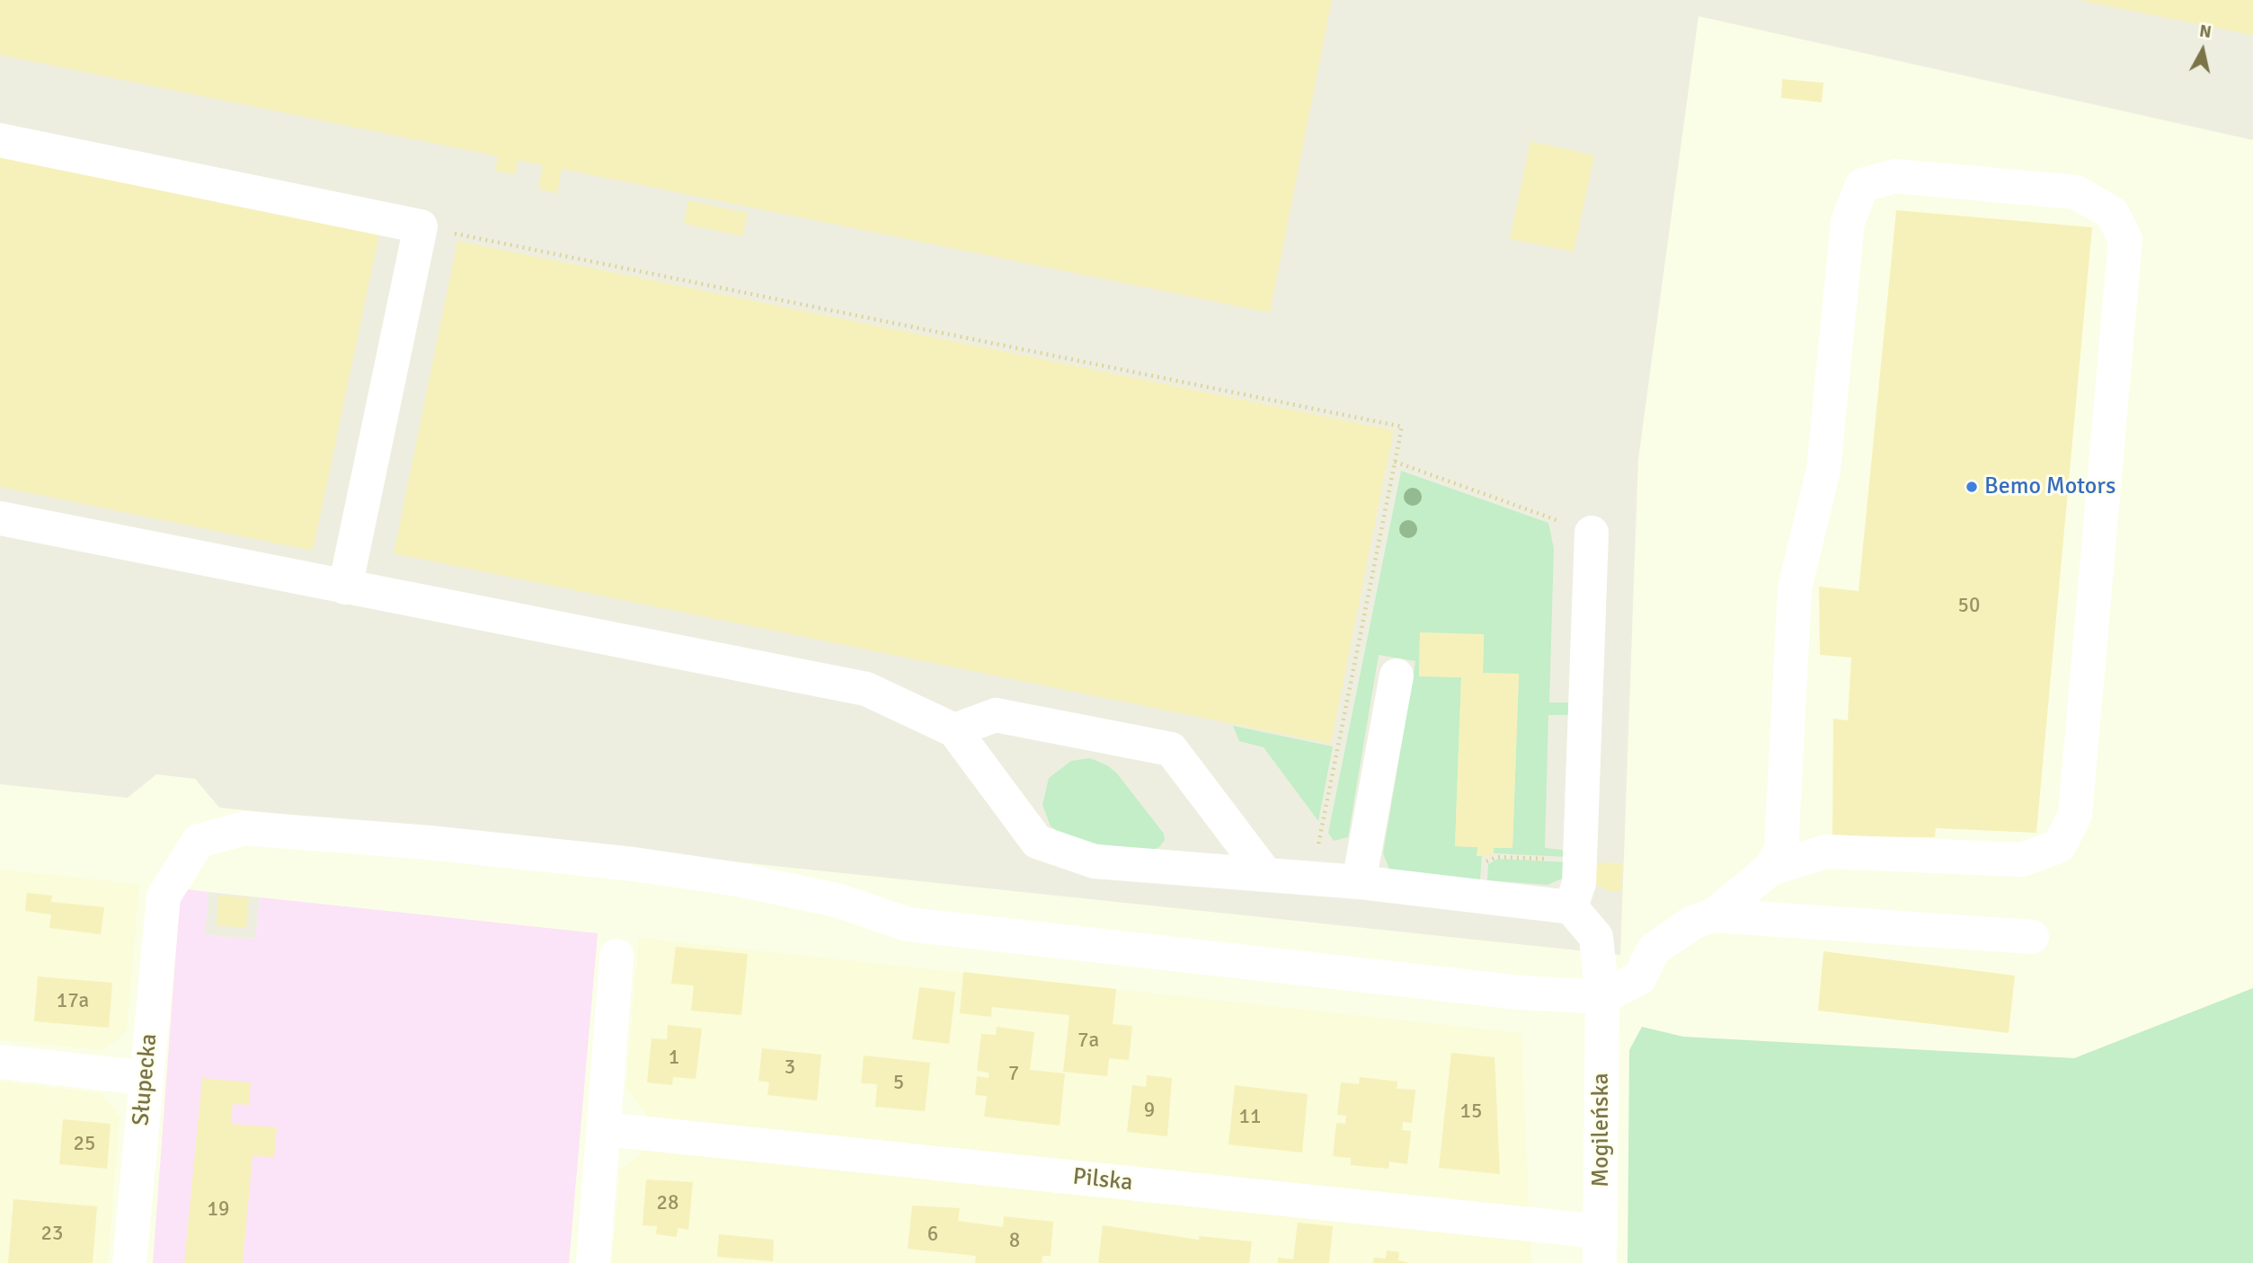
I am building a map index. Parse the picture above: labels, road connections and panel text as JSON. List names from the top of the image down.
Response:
{
  "streets": {
    "street": ["Słupecka", "Mogileńska", "Pilska"]
  },
  "crossings": [
    ["Słupecka", "Mogileńska"],
    ["Mogileńska", "Pilska"]
  ],
  "places": ["Bemo Motors"],
  "house_numbers": [
    "50",
    "17a",
    "7a",
    "1",
    "3",
    "7",
    "5",
    "9",
    "15",
    "11",
    "25",
    "28",
    "19",
    "23",
    "6",
    "8"
  ],
  "north": "top"
}
